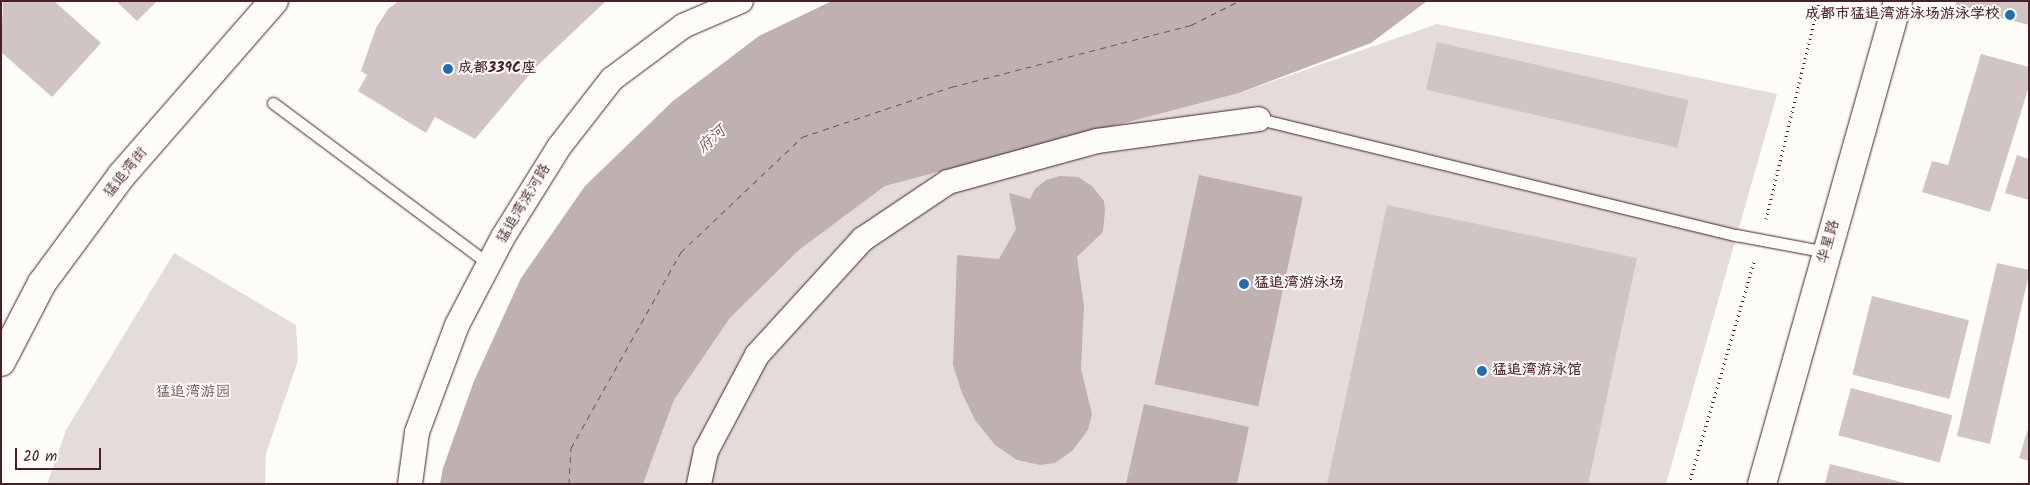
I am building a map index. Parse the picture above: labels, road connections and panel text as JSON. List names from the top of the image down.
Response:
{
  "streets": {
    "street": ["猛追湾街", "猛追湾滨河路", "华星路"]
  },
  "water": ["府河"],
  "parks": ["猛追湾游园"],
  "places": [
    "成都市猛追湾游泳场游泳学校",
    "成都339C座",
    "猛追湾游泳场",
    "猛追湾游泳馆"
  ],
  "scale_bar": "20 m"
}
